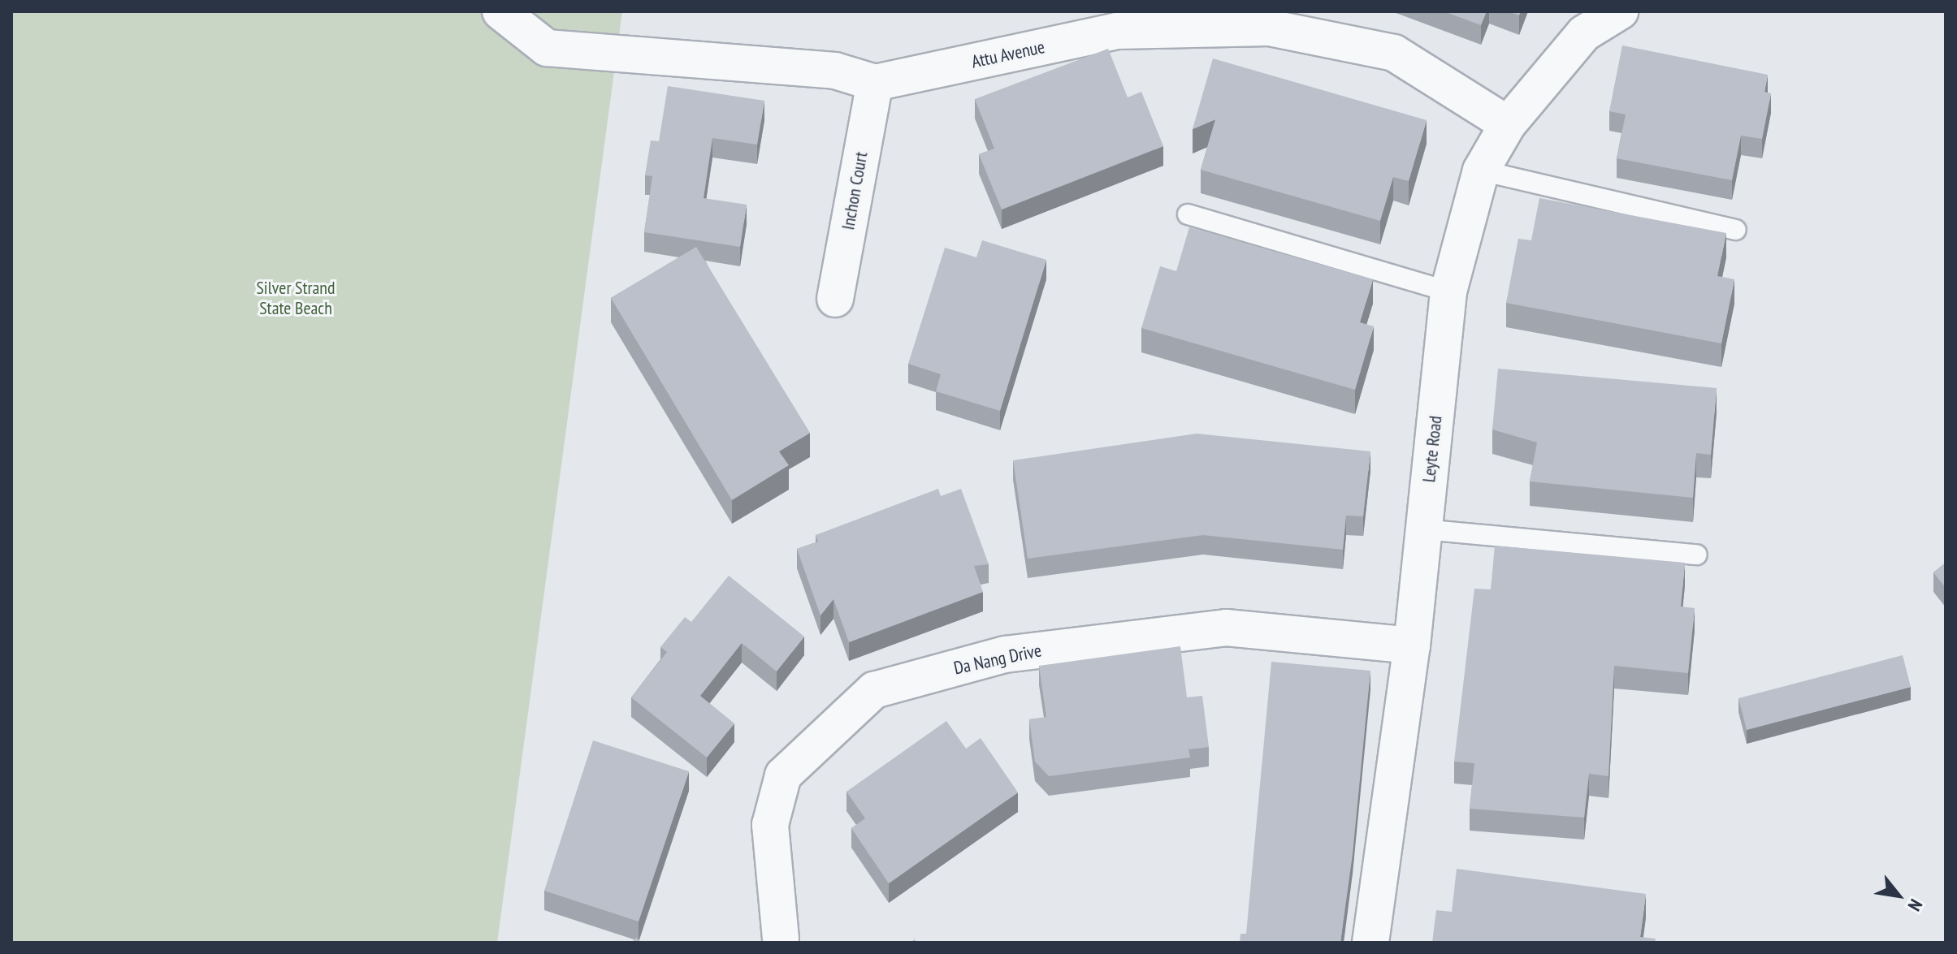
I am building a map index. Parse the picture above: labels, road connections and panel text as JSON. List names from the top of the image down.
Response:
{
  "streets": {
    "street": [
      "Attu Avenue",
      "Inchon Court",
      "Leyte Road",
      "Da Nang Drive"
    ]
  },
  "crossings": [
    ["Attu Avenue", "Inchon Court"],
    ["Attu Avenue", "Leyte Road"],
    ["Leyte Road", "Da Nang Drive"]
  ],
  "parks": ["Silver Strand State Beach"],
  "north": "bottom right"
}
